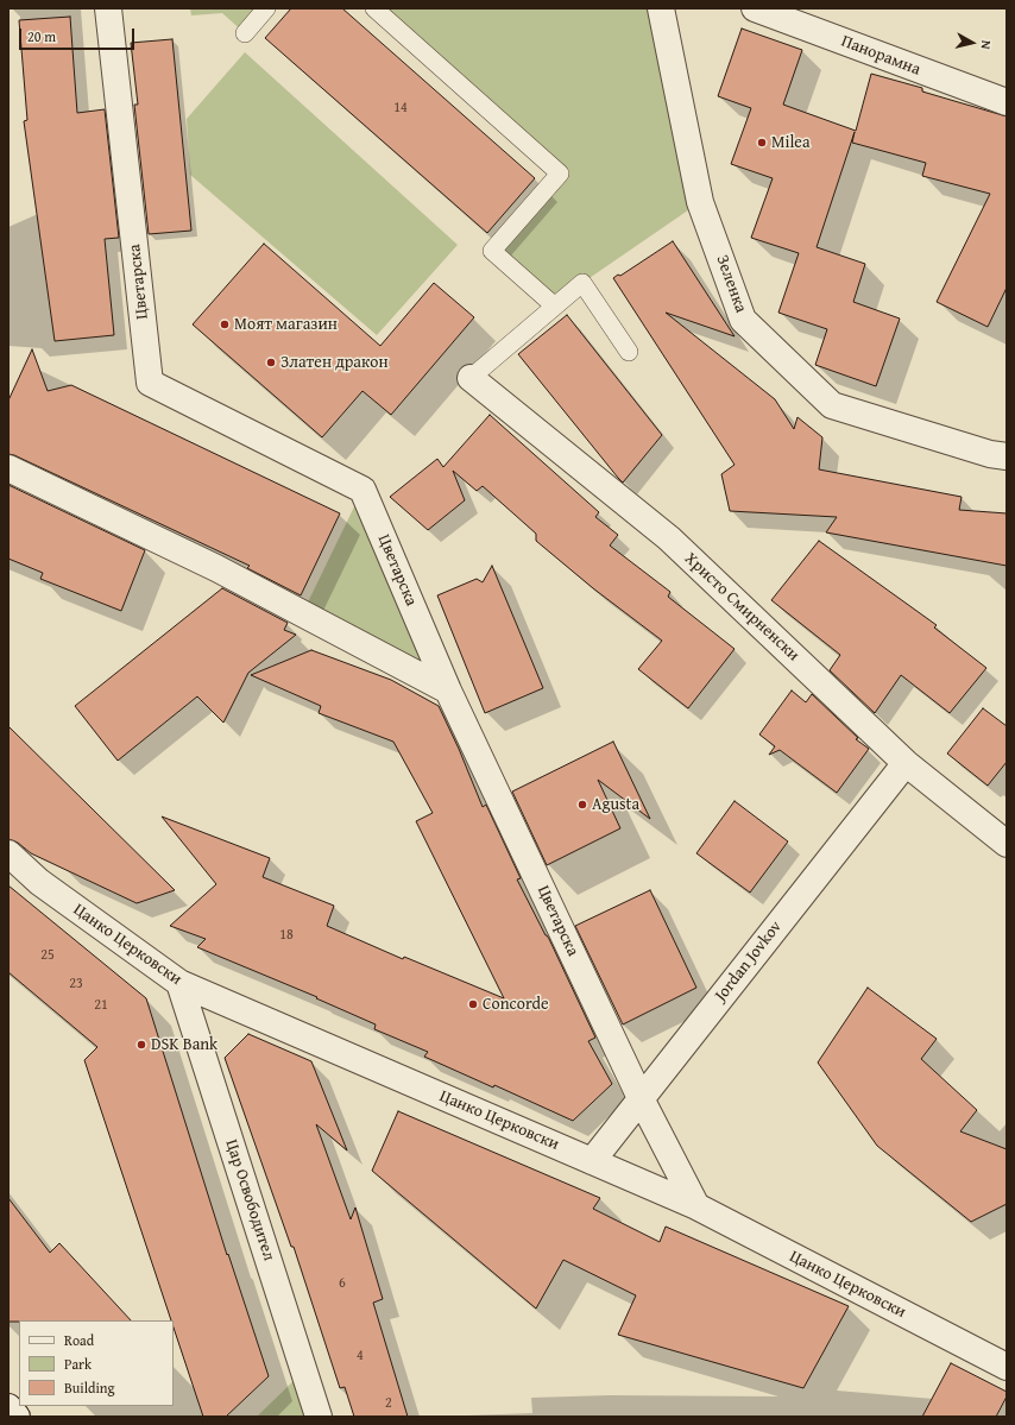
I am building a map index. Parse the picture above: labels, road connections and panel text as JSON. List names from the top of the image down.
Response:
{
  "streets": {
    "street": [
      "Панорамна",
      "Цветарска",
      "Зеленка",
      "Христо Смирненски",
      "Цанко Церковски",
      "Jordan Jovkov",
      "Цар Освободител"
    ]
  },
  "crossings": [
    ["Цветарска", "Цанко Церковски"],
    ["Цветарска", "Jordan Jovkov"],
    ["Христо Смирненски", "Jordan Jovkov"],
    ["Цанко Церковски", "Jordan Jovkov"],
    ["Цанко Церковски", "Цар Освободител"]
  ],
  "places": [
    "Milea",
    "Моят магазин",
    "Златен дракон",
    "Agusta",
    "Concorde",
    "DSK Bank"
  ],
  "house_numbers": [
    "14",
    "18",
    "25",
    "23",
    "21",
    "6",
    "4",
    "2"
  ],
  "legend": ["Road", "Park", "Building"],
  "scale_bar": "20 m",
  "north": "right"
}
